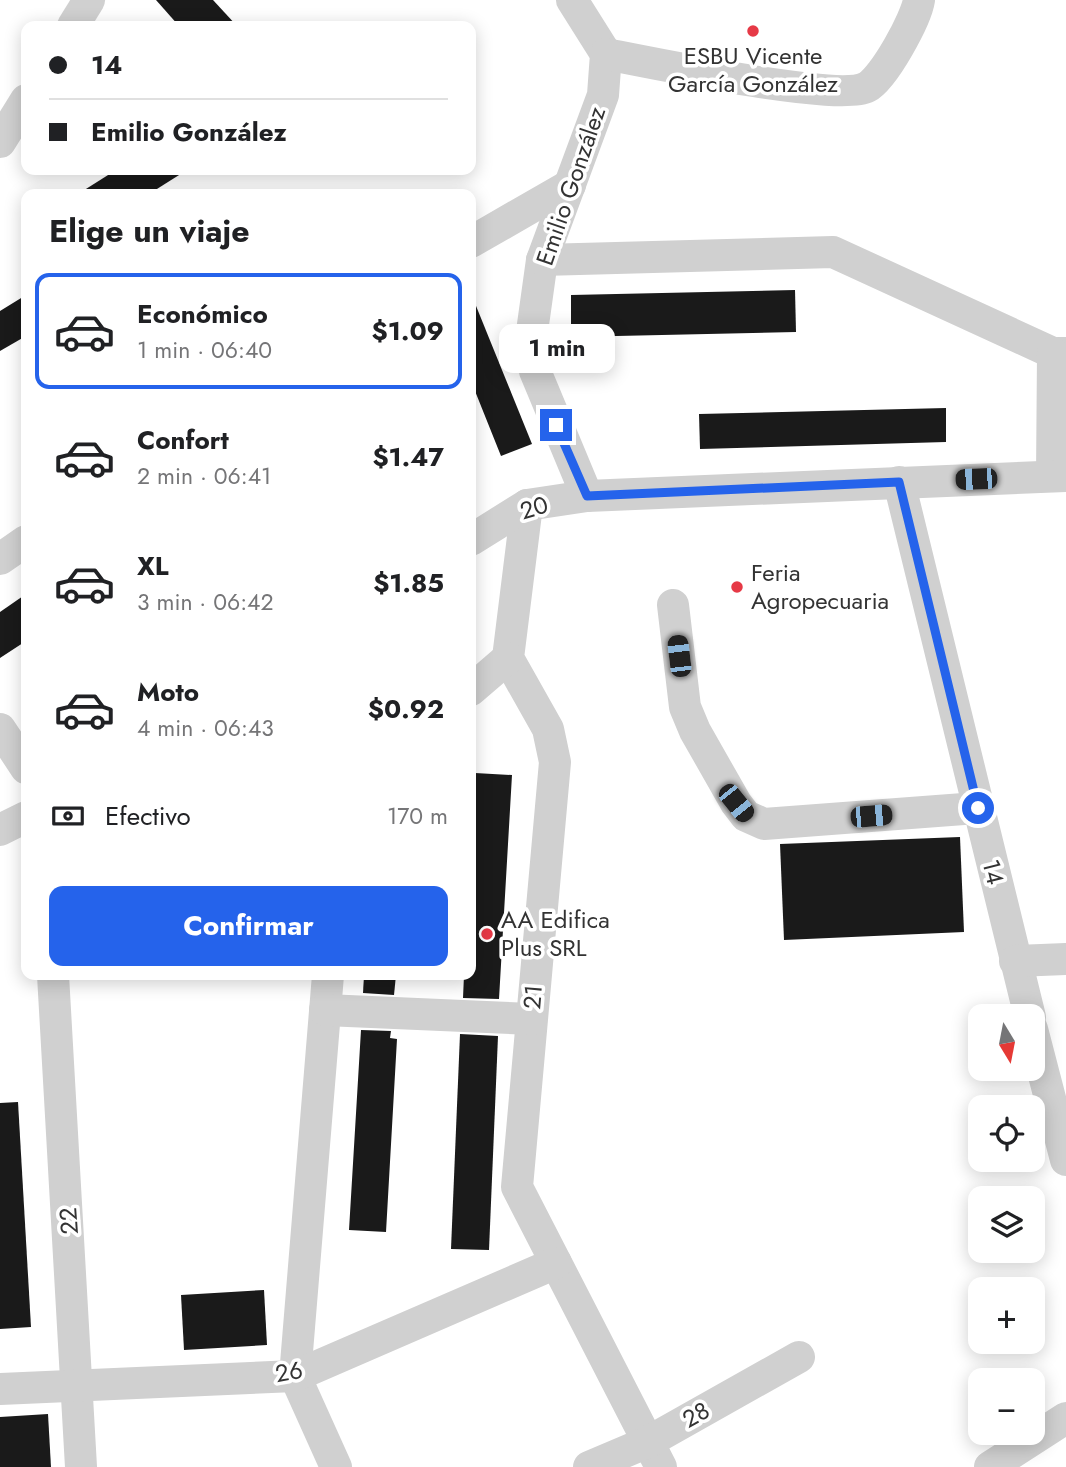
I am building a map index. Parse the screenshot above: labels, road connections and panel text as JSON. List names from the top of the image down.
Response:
{
  "streets": {
    "street": [
      "Emilio González",
      "20",
      "14",
      "21",
      "22",
      "26",
      "28"
    ]
  },
  "crossings": [
    ["Emilio González", "20"],
    ["20", "14"],
    ["21", "26"],
    ["21", "28"],
    ["22", "26"]
  ],
  "places": ["ESBU Vicente García González", "Feria Agropecuaria", "AA Edifica Plus SRL"],
  "north": "bottom",
  "page": {
    "banner": ["14", "Emilio González"],
    "heading": "Elige un viaje",
    "list": [
      {
        "name": "Económico",
        "note": "1 min · 06:40",
        "value": "$1.09"
      },
      {
        "name": "Confort",
        "note": "2 min · 06:41",
        "value": "$1.47"
      },
      {
        "name": "XL",
        "note": "3 min · 06:42",
        "value": "$1.85"
      },
      {
        "name": "Moto",
        "note": "4 min · 06:43",
        "value": "$0.92"
      }
    ],
    "bubble": "1 min",
    "pay": ["Efectivo", "170 m"],
    "buttons": "Confirmar",
    "map_buttons": ["+", "−"]
  }
}
